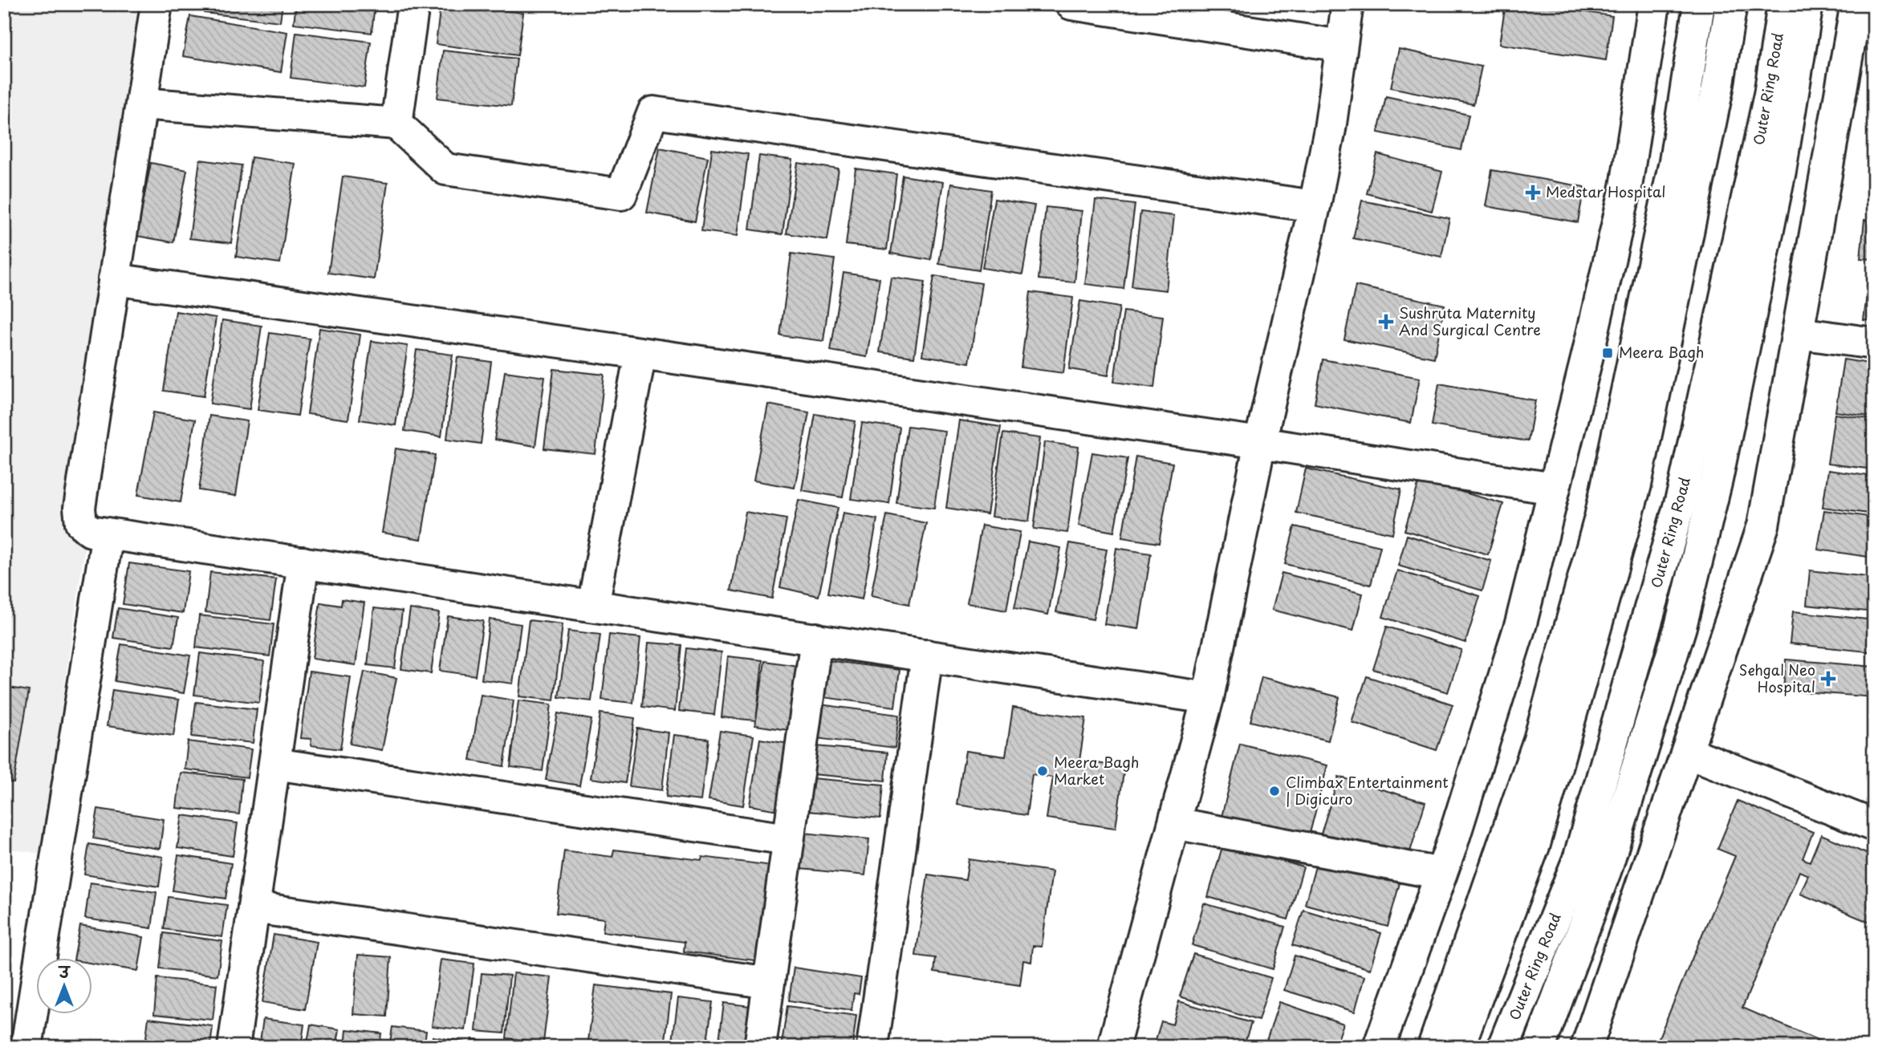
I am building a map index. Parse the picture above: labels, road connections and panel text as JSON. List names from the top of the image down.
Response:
{
  "streets": {
    "street": ["Outer Ring Road"]
  },
  "places": {
    "health": ["Medstar Hospital", "Sushruta Maternity And Surgical Centre", "Sehgal Neo Hospital"],
    "transit": ["Meera Bagh"],
    "other": ["Meera Bagh Market", "Climbax Entertainment | Digicuro"]
  },
  "north": "top"
}
